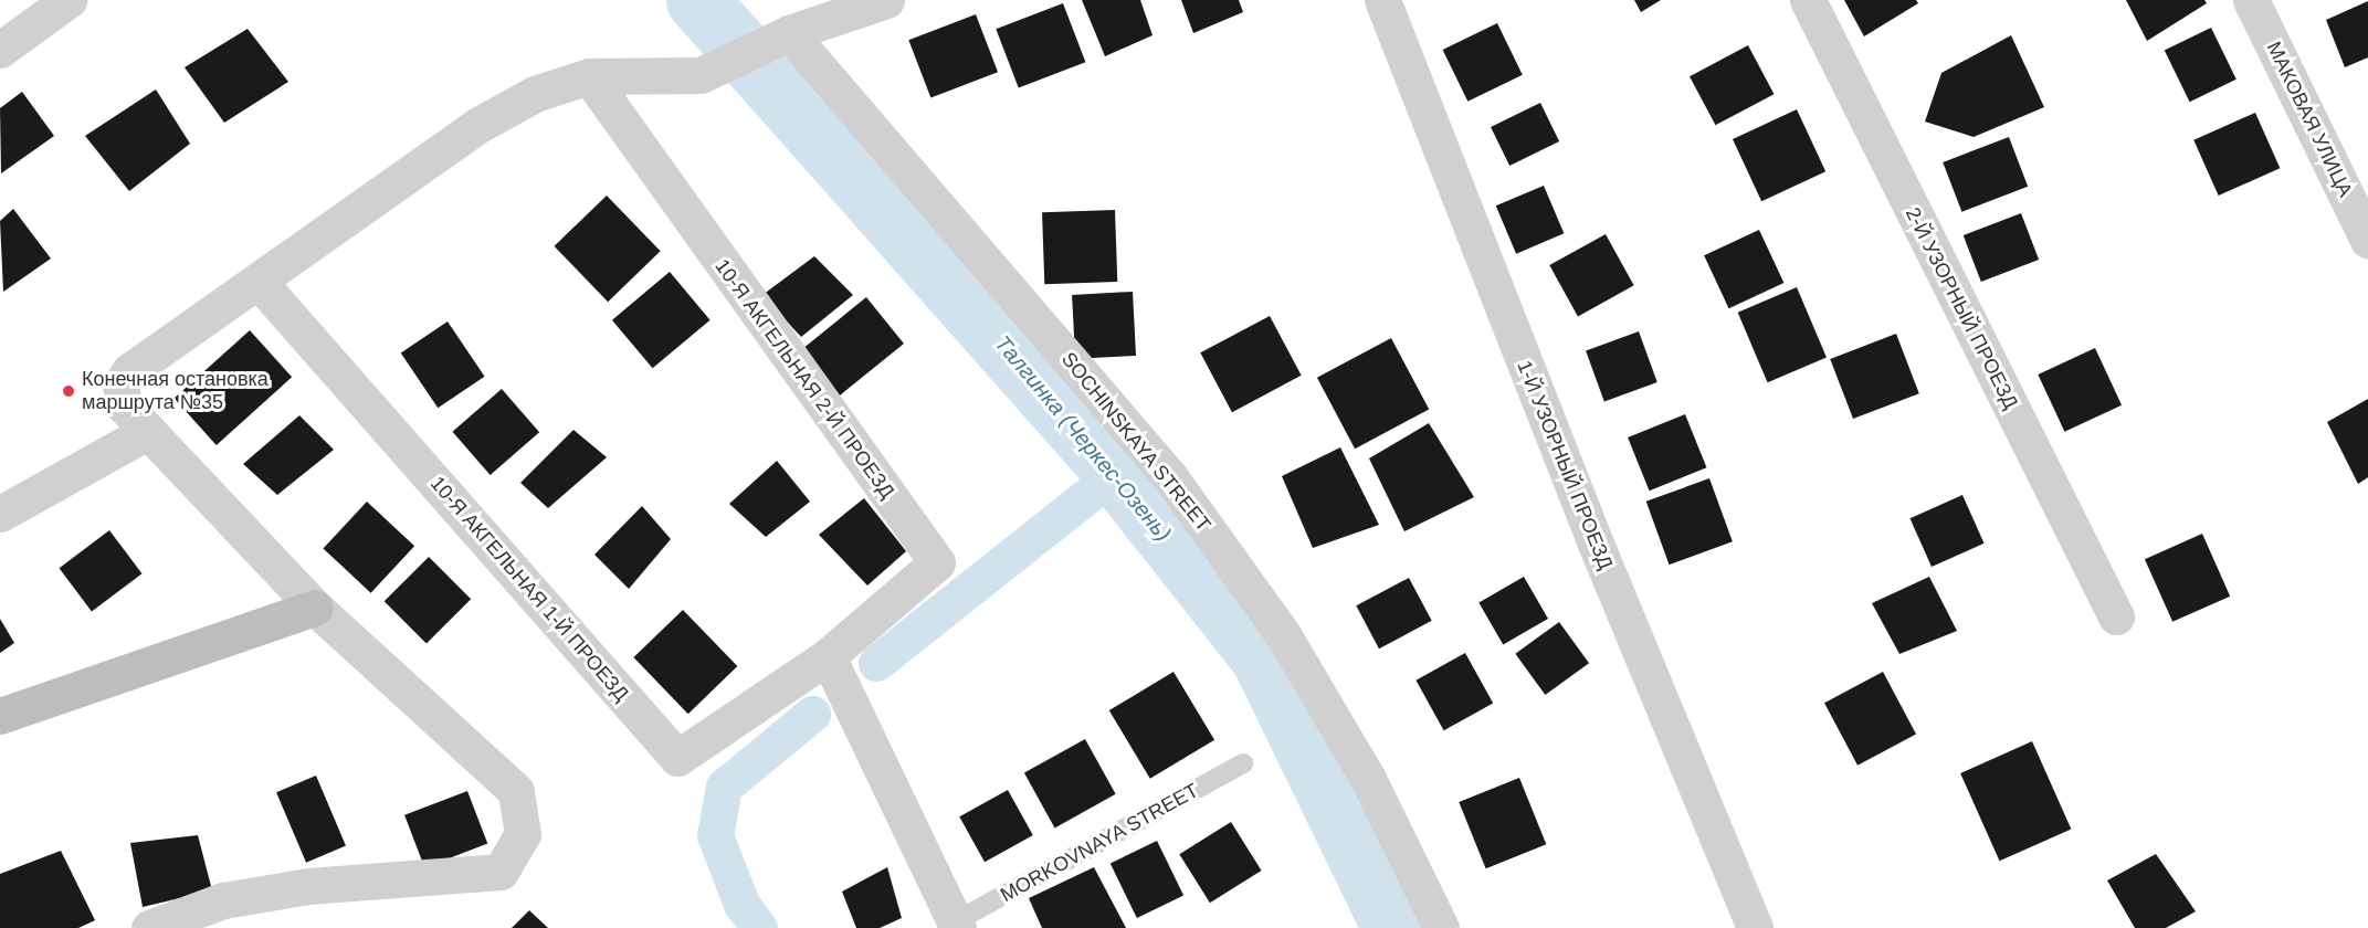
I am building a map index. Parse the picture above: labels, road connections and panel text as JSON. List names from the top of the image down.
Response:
{
  "streets": {
    "street": [
      "МАКОВАЯ УЛИЦА",
      "2-Й УЗОРНЫЙ ПРОЕЗД",
      "10-Я АКГЕЛЬНАЯ 2-Й ПРОЕЗД",
      "SOCHINSKAYA STREET",
      "1-Й УЗОРНЫЙ ПРОЕЗД",
      "10-Я АКГЕЛЬНАЯ 1-Й ПРОЕЗД"
    ],
    "lane": ["MORKOVNAYA STREET"]
  },
  "crossings": [
    ["10-Я АКГЕЛЬНАЯ 2-Й ПРОЕЗД", "10-Я АКГЕЛЬНАЯ 1-Й ПРОЕЗД"]
  ],
  "water": ["Талгинка (Черкес-Озень)"],
  "places": ["Конечная остановка маршрута №35"]
}
